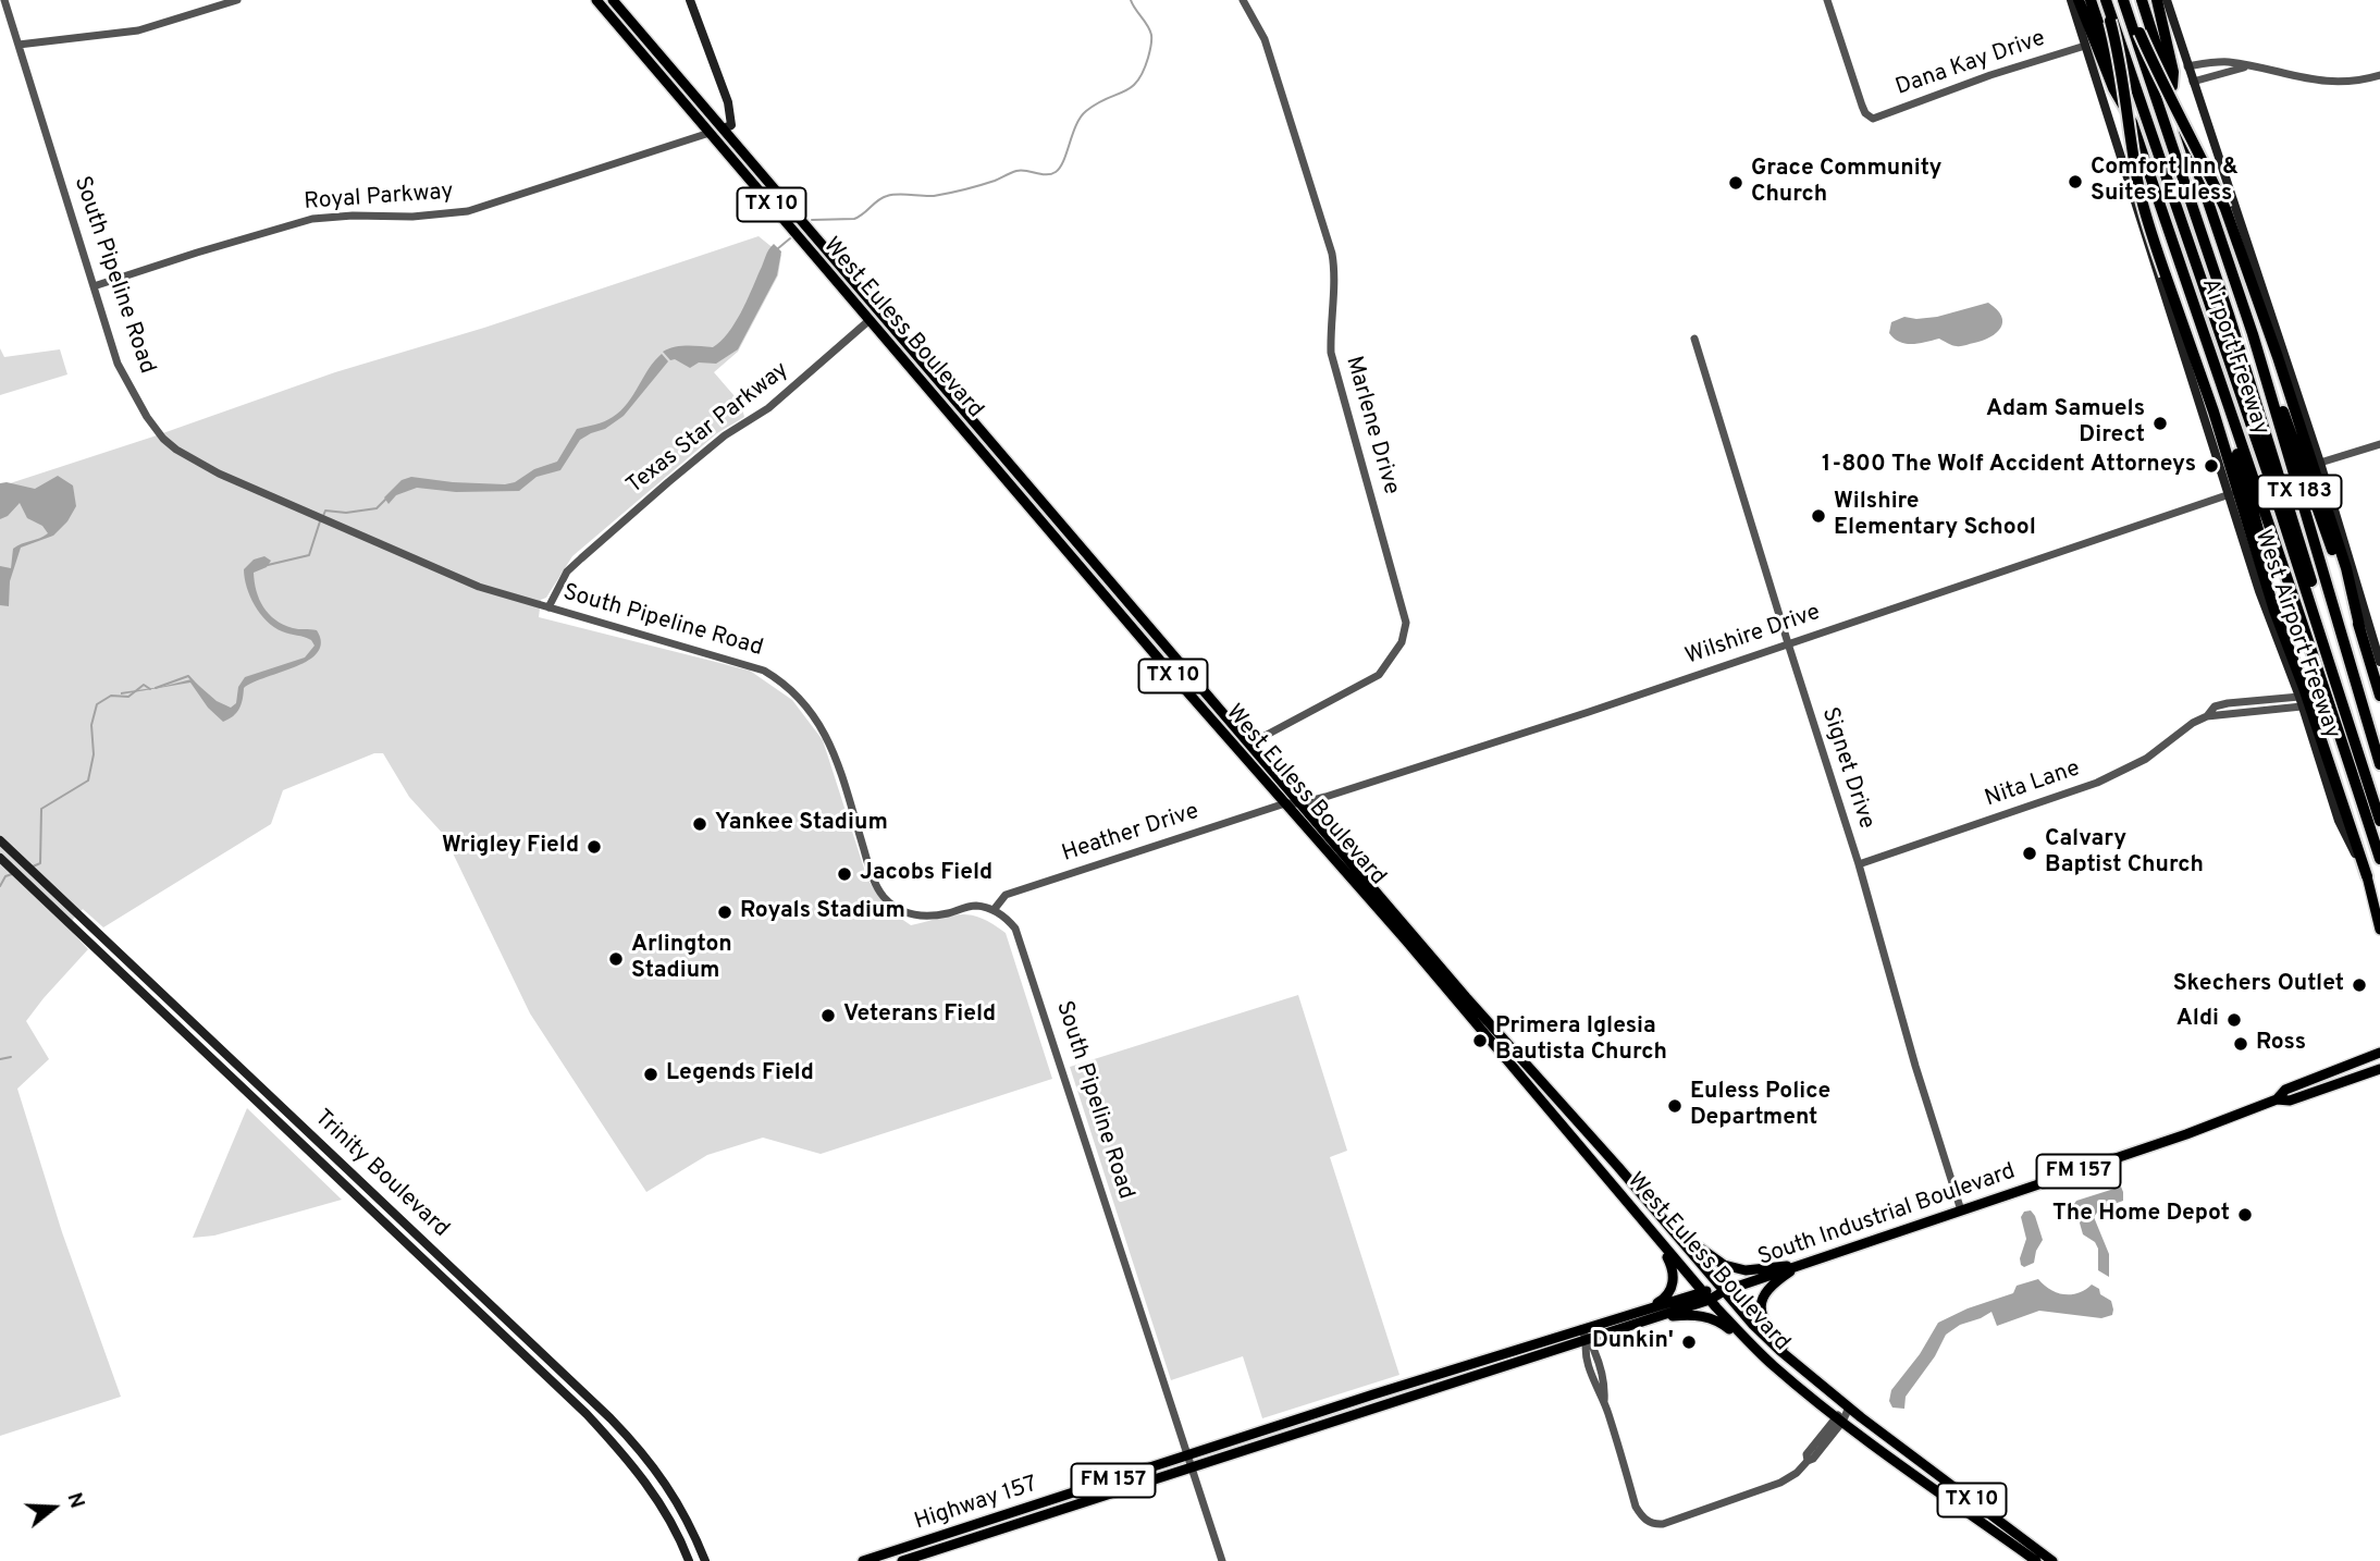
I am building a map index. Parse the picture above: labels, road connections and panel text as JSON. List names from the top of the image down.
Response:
{
  "streets": {
    "highway": ["Airport Freeway", "TX 183"],
    "main road": [
      "TX 10",
      "West Euless Boulevard",
      "West Airport Freeway",
      "FM 157",
      "Trinity Boulevard",
      "South Industrial Boulevard",
      "Highway 157"
    ],
    "street": [
      "Dana Kay Drive",
      "Royal Parkway",
      "South Pipeline Road",
      "Marlene Drive",
      "Texas Star Parkway",
      "Wilshire Drive",
      "Signet Drive",
      "Nita Lane",
      "Heather Drive"
    ]
  },
  "crossings": [
    ["Dana Kay Drive", "West Airport Freeway"],
    ["Royal Parkway", "South Pipeline Road"],
    ["Royal Parkway", "West Euless Boulevard"],
    ["South Pipeline Road", "Texas Star Parkway"],
    ["South Pipeline Road", "Heather Drive"],
    ["South Pipeline Road", "South Industrial Boulevard"],
    ["South Pipeline Road", "Highway 157"],
    ["West Euless Boulevard", "Marlene Drive"],
    ["West Euless Boulevard", "Texas Star Parkway"],
    ["West Euless Boulevard", "Wilshire Drive"],
    ["West Euless Boulevard", "Heather Drive"],
    ["West Euless Boulevard", "South Industrial Boulevard"],
    ["West Airport Freeway", "Wilshire Drive"],
    ["West Airport Freeway", "Nita Lane"],
    ["Wilshire Drive", "Signet Drive"],
    ["Wilshire Drive", "Heather Drive"],
    ["Signet Drive", "Nita Lane"],
    ["Signet Drive", "South Industrial Boulevard"],
    ["South Industrial Boulevard", "Highway 157"]
  ],
  "places": [
    "Comfort Inn & Suites Euless",
    "Grace Community Church",
    "Adam Samuels Direct",
    "1-800 The Wolf Accident Attorneys",
    "Wilshire Elementary School",
    "Yankee Stadium",
    "Wrigley Field",
    "Calvary Baptist Church",
    "Jacobs Field",
    "Royals Stadium",
    "Arlington Stadium",
    "Skechers Outlet",
    "Veterans Field",
    "Aldi",
    "Primera Iglesia Bautista Church",
    "Ross",
    "Legends Field",
    "Euless Police Department",
    "The Home Depot",
    "Dunkin'"
  ],
  "north": "right"
}
